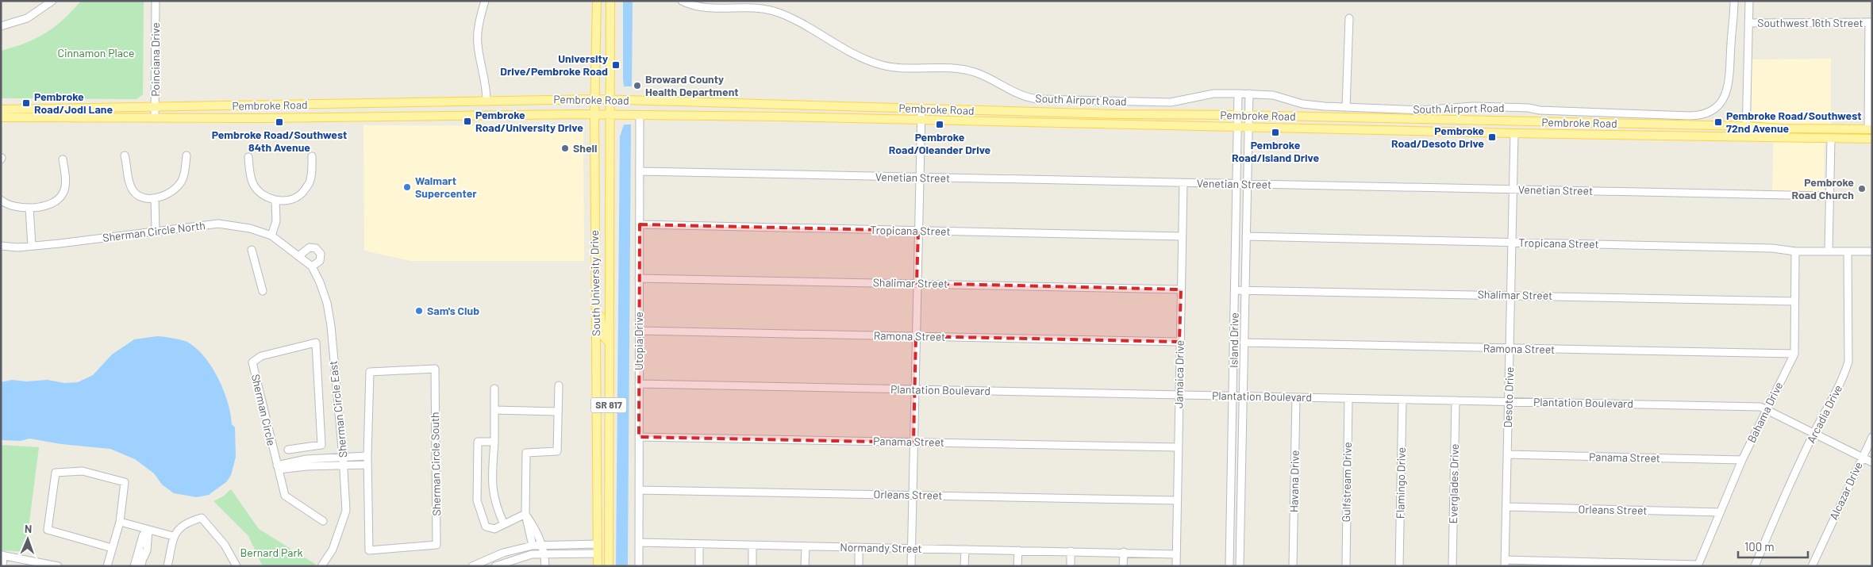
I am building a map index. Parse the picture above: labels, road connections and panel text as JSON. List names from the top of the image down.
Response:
{
  "streets": {
    "main road": ["Pembroke Road", "South University Drive", "SR 817"],
    "street": [
      "Southwest 16th Street",
      "Poinciana Drive",
      "South Airport Road",
      "Venetian Street",
      "Tropicana Street",
      "Sherman Circle North",
      "Shalimar Street",
      "Ramona Street",
      "Island Drive",
      "Utopia Drive",
      "Jamaica Drive",
      "Plantation Boulevard",
      "Desoto Drive",
      "Sherman Circle East",
      "Sherman Circle",
      "Bahama Drive",
      "Arcadia Drive",
      "Panama Street",
      "Sherman Circle South",
      "Havana Drive",
      "Gulfstream Drive",
      "Flamingo Drive",
      "Everglades Drive",
      "Alcazar Drive",
      "Orleans Street",
      "Normandy Street"
    ]
  },
  "crossings": [
    ["Poinciana Drive", "Pembroke Road"],
    ["Pembroke Road", "South University Drive"],
    ["Pembroke Road", "Island Drive"],
    ["Pembroke Road", "Utopia Drive"],
    ["Pembroke Road", "Desoto Drive"],
    ["Venetian Street", "Island Drive"],
    ["Venetian Street", "Utopia Drive"],
    ["Venetian Street", "Jamaica Drive"],
    ["Venetian Street", "Desoto Drive"],
    ["Tropicana Street", "Island Drive"],
    ["Tropicana Street", "Utopia Drive"],
    ["Tropicana Street", "Jamaica Drive"],
    ["Tropicana Street", "Desoto Drive"],
    ["Tropicana Street", "Bahama Drive"],
    ["Tropicana Street", "Arcadia Drive"],
    ["Sherman Circle North", "Sherman Circle East"],
    ["Shalimar Street", "Island Drive"],
    ["Shalimar Street", "Utopia Drive"],
    ["Shalimar Street", "Jamaica Drive"],
    ["Shalimar Street", "Desoto Drive"],
    ["Shalimar Street", "Bahama Drive"],
    ["Ramona Street", "Island Drive"],
    ["Ramona Street", "Utopia Drive"],
    ["Ramona Street", "Jamaica Drive"],
    ["Ramona Street", "Desoto Drive"],
    ["Ramona Street", "Bahama Drive"],
    ["Island Drive", "Plantation Boulevard"],
    ["Utopia Drive", "Plantation Boulevard"],
    ["Utopia Drive", "Panama Street"],
    ["Utopia Drive", "Orleans Street"],
    ["Utopia Drive", "Normandy Street"],
    ["Jamaica Drive", "Plantation Boulevard"],
    ["Jamaica Drive", "Panama Street"],
    ["Jamaica Drive", "Orleans Street"],
    ["Jamaica Drive", "Normandy Street"],
    ["Plantation Boulevard", "Desoto Drive"],
    ["Plantation Boulevard", "Bahama Drive"],
    ["Plantation Boulevard", "Arcadia Drive"],
    ["Plantation Boulevard", "Havana Drive"],
    ["Plantation Boulevard", "Gulfstream Drive"],
    ["Plantation Boulevard", "Flamingo Drive"],
    ["Plantation Boulevard", "Everglades Drive"],
    ["Plantation Boulevard", "Alcazar Drive"],
    ["Desoto Drive", "Panama Street"],
    ["Desoto Drive", "Orleans Street"],
    ["Bahama Drive", "Panama Street"],
    ["Bahama Drive", "Orleans Street"]
  ],
  "parks": ["Cinnamon Place", "Bernard Park"],
  "places": {
    "transit": [
      "University Drive/Pembroke Road",
      "Pembroke Road/Jodi Lane",
      "Pembroke Road/University Drive",
      "Pembroke Road/Southwest 84th Avenue",
      "Pembroke Road/Southwest 72nd Avenue",
      "Pembroke Road/Oleander Drive",
      "Pembroke Road/Island Drive",
      "Pembroke Road/Desoto Drive"
    ],
    "other": [
      "Broward County Health Department",
      "Shell",
      "Walmart Supercenter",
      "Pembroke Road Church",
      "Sam's Club"
    ]
  },
  "scale_bar": "100 m",
  "north": "top"
}
